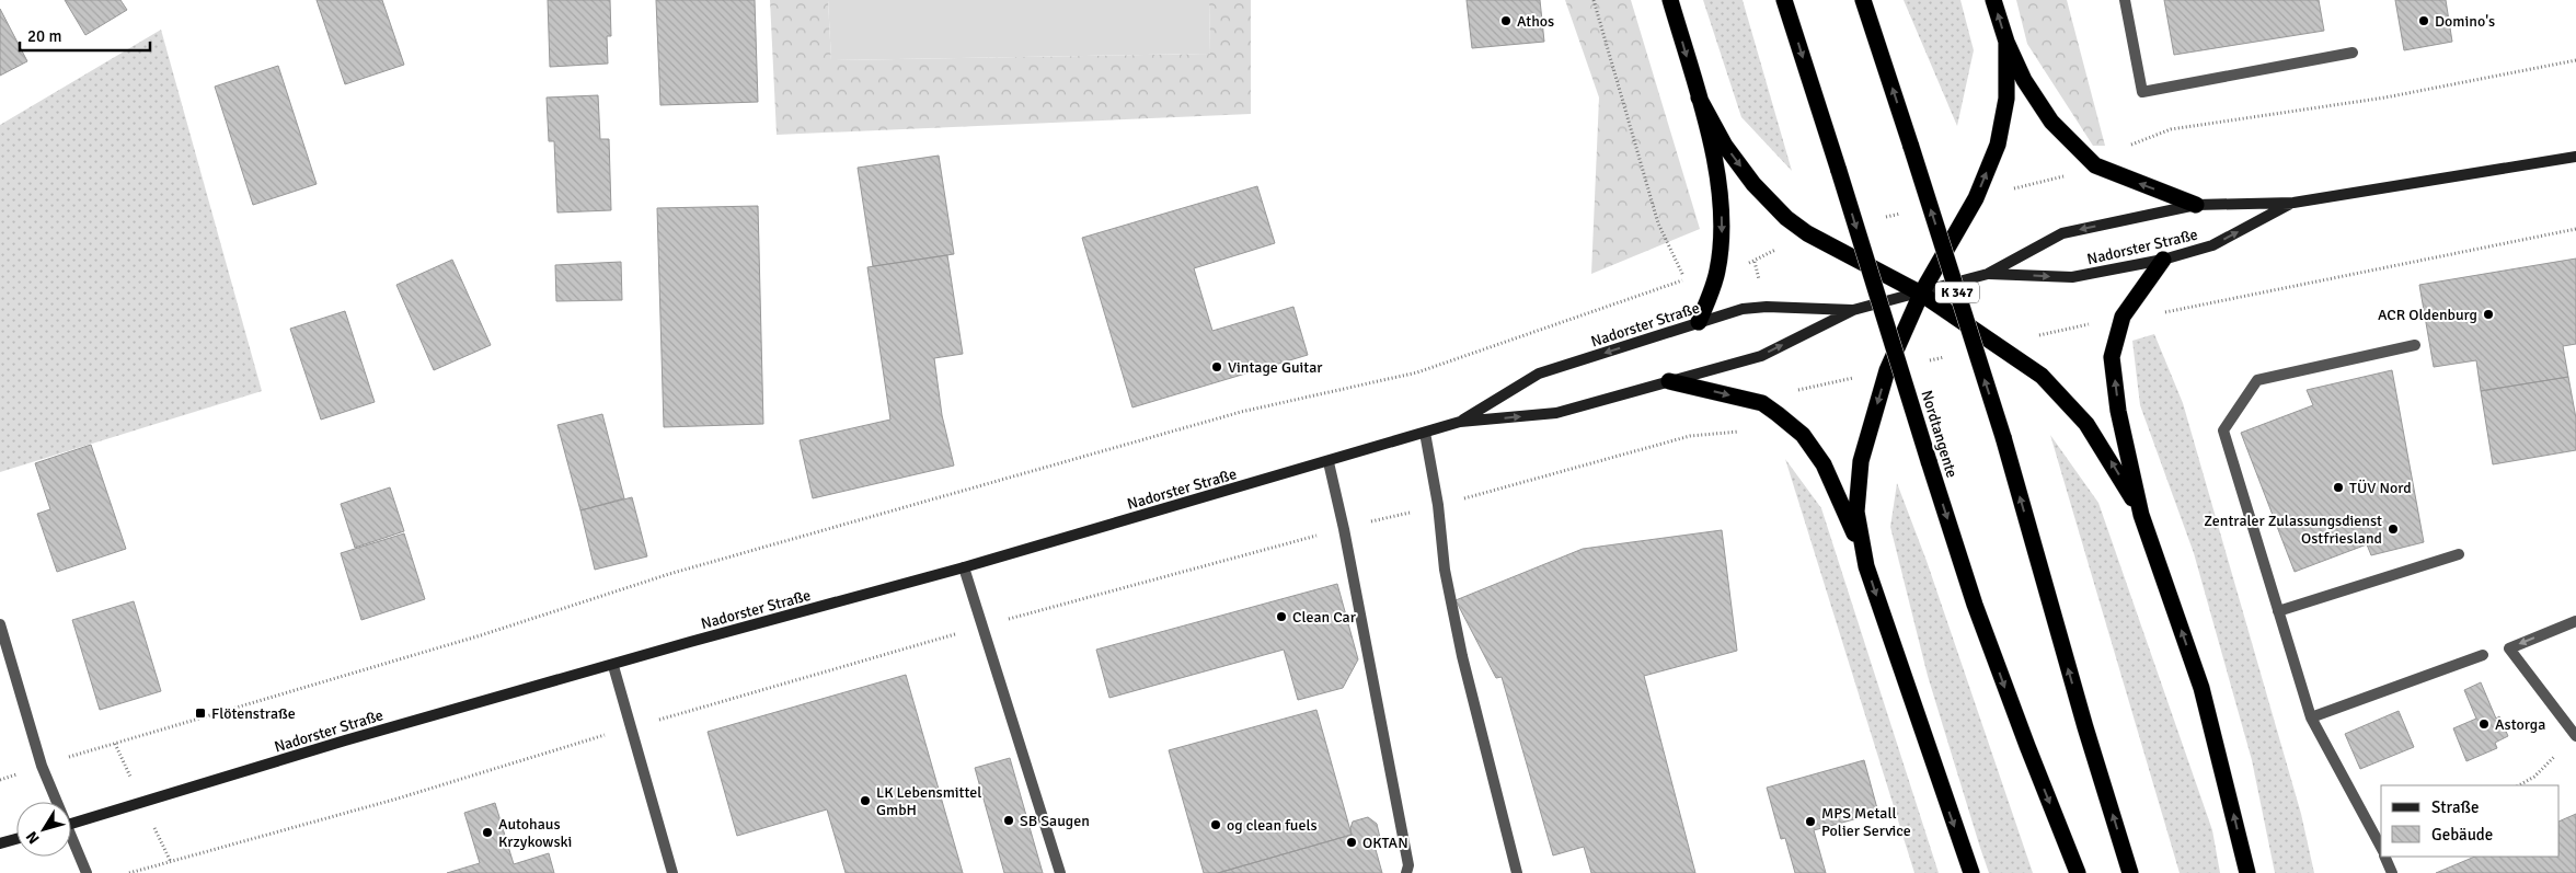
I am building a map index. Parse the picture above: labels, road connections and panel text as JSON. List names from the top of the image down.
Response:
{
  "streets": {
    "highway": ["K 347", "Nordtangente"],
    "street": ["Nadorster Straße"]
  },
  "crossings": [
    ["Nadorster Straße", "K 347"]
  ],
  "places": {
    "other": [
      "Athos",
      "Domino's",
      "ACR Oldenburg",
      "Vintage Guitar",
      "TÜV Nord",
      "Zentraler Zulassungsdienst Ostfriesland",
      "Clean Car",
      "Astorga",
      "LK Lebensmittel GmbH",
      "SB Saugen",
      "MPS Metall Polier Service",
      "og clean fuels",
      "Autohaus Krzykowski",
      "OKTAN"
    ],
    "transit": ["Flötenstraße"]
  },
  "legend": ["Straße", "Gebäude"],
  "scale_bar": "20 m",
  "north": "bottom left"
}
